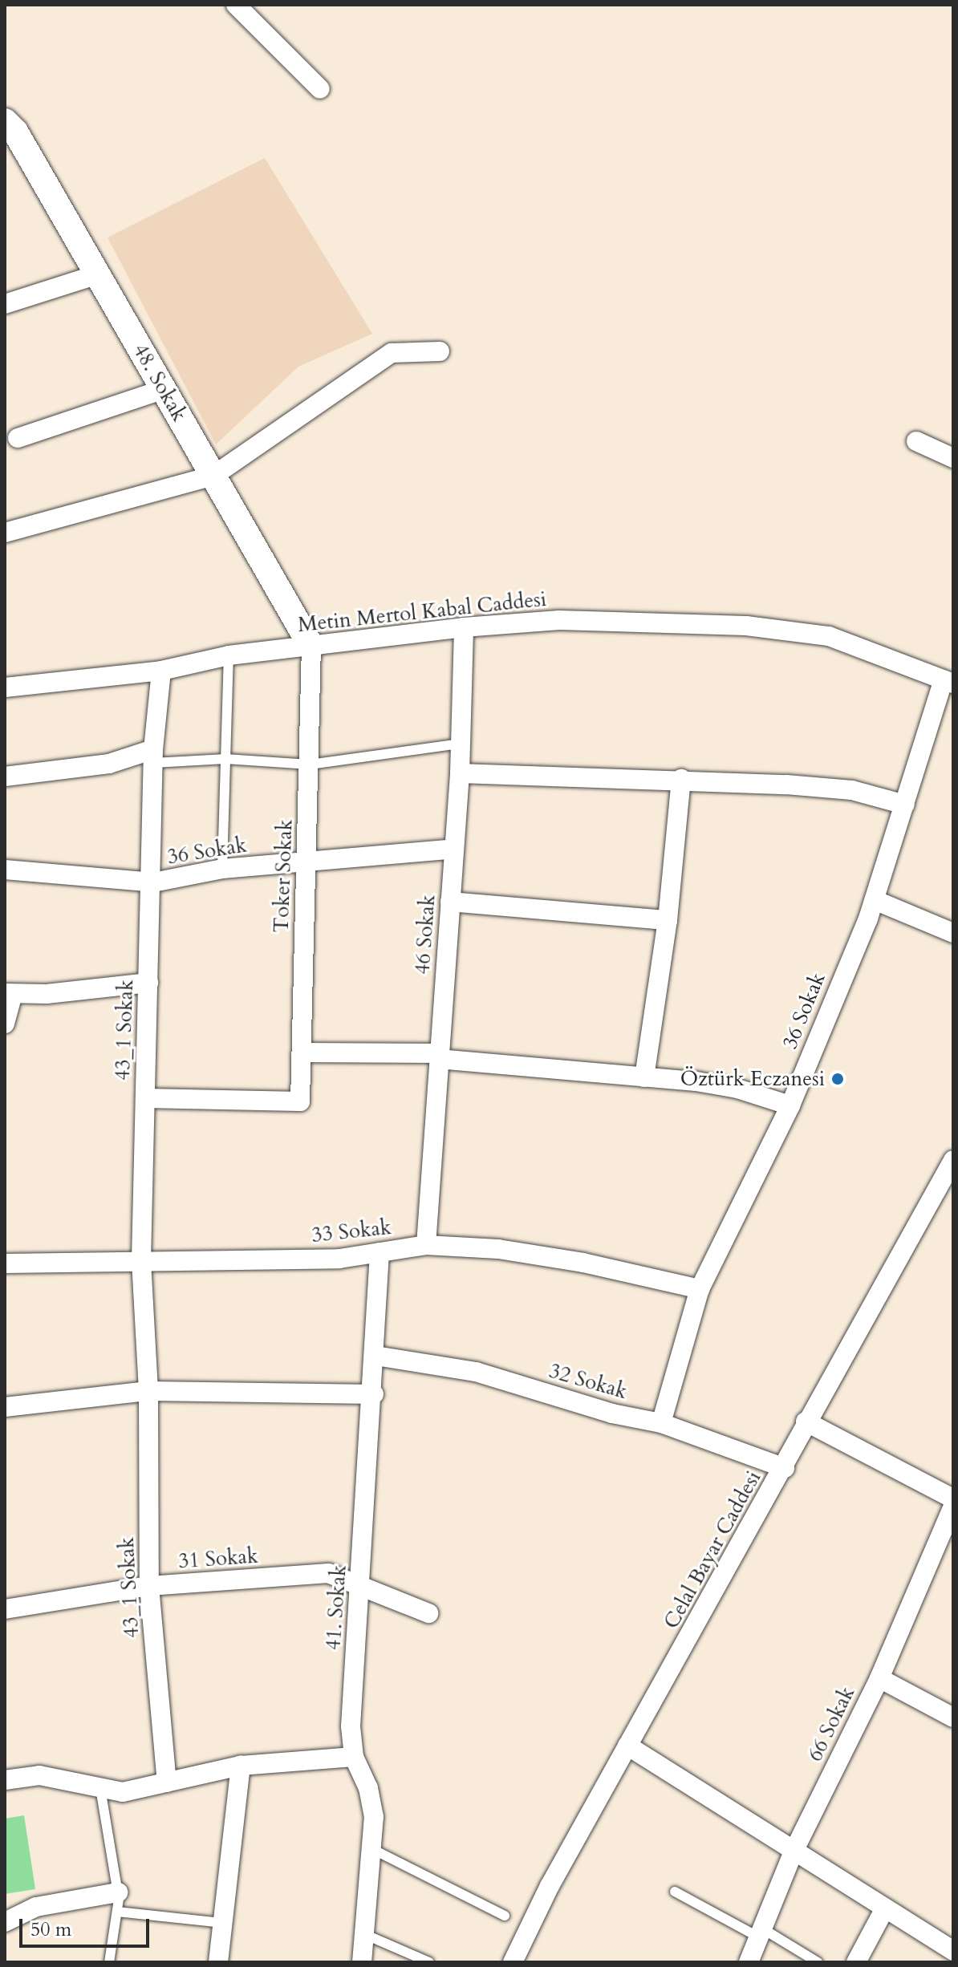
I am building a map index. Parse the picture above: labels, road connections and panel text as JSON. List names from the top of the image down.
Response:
{
  "streets": {
    "main road": ["48. Sokak"],
    "street": [
      "Metin Mertol Kabal Caddesi",
      "36 Sokak",
      "Toker Sokak",
      "46 Sokak",
      "43_1 Sokak",
      "33 Sokak",
      "32 Sokak",
      "Celal Bayar Caddesi",
      "31 Sokak",
      "41. Sokak",
      "66 Sokak"
    ]
  },
  "crossings": [
    ["48. Sokak", "Metin Mertol Kabal Caddesi"],
    ["48. Sokak", "Toker Sokak"],
    ["Metin Mertol Kabal Caddesi", "36 Sokak"],
    ["Metin Mertol Kabal Caddesi", "Toker Sokak"],
    ["Metin Mertol Kabal Caddesi", "46 Sokak"],
    ["Metin Mertol Kabal Caddesi", "43_1 Sokak"],
    ["36 Sokak", "Toker Sokak"],
    ["36 Sokak", "46 Sokak"],
    ["36 Sokak", "43_1 Sokak"],
    ["36 Sokak", "33 Sokak"],
    ["36 Sokak", "32 Sokak"],
    ["Toker Sokak", "43_1 Sokak"],
    ["46 Sokak", "33 Sokak"],
    ["43_1 Sokak", "33 Sokak"],
    ["43_1 Sokak", "31 Sokak"],
    ["33 Sokak", "41. Sokak"],
    ["32 Sokak", "Celal Bayar Caddesi"],
    ["32 Sokak", "41. Sokak"],
    ["31 Sokak", "41. Sokak"]
  ],
  "places": ["Öztürk Eczanesi"],
  "scale_bar": "50 m"
}
